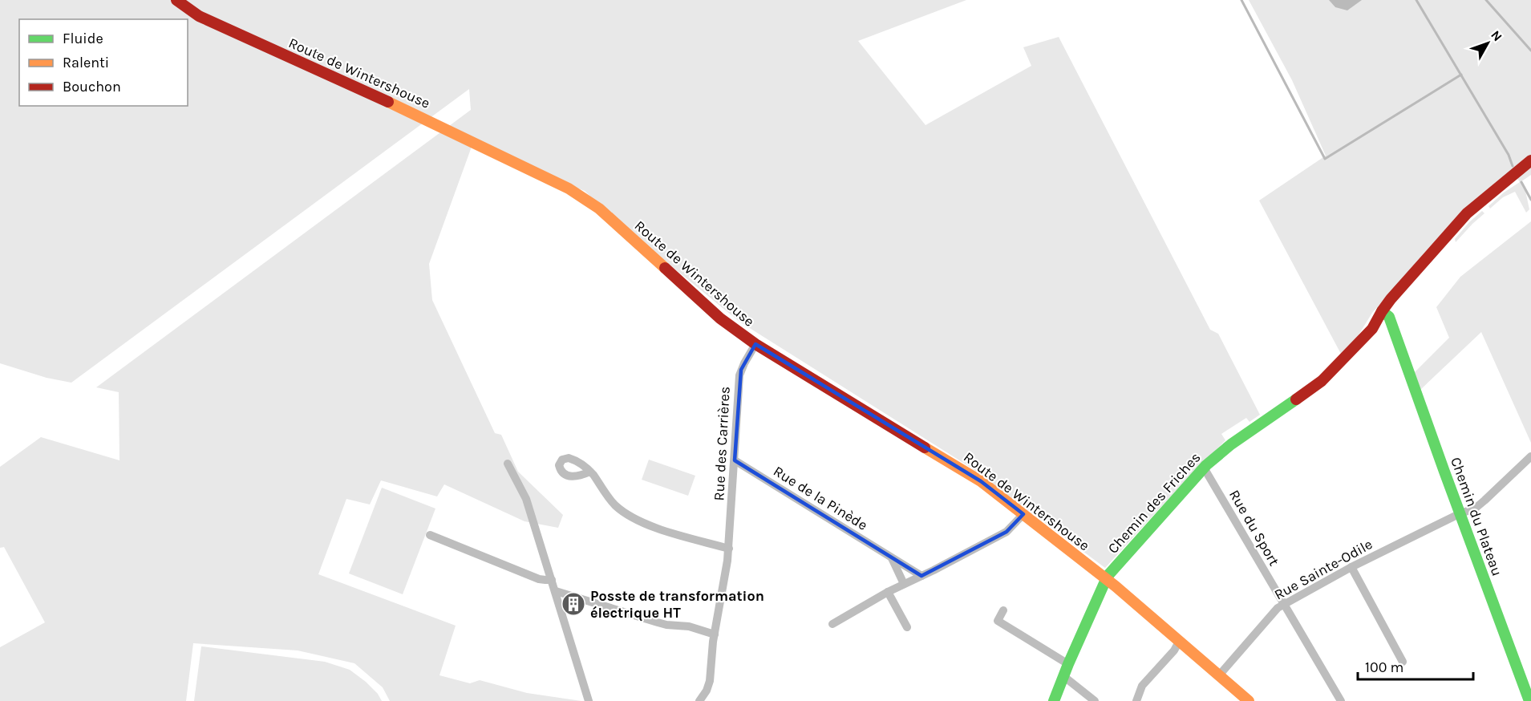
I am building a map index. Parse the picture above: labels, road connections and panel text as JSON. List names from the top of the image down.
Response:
{
  "streets": {
    "street": [
      "Route de Wintershouse",
      "Rue des Carrières",
      "Rue de la Pinède",
      "Chemin des Friches",
      "Chemin du Plateau",
      "Rue du Sport",
      "Rue Sainte-Odile"
    ]
  },
  "crossings": [
    ["Route de Wintershouse", "Rue des Carrières"],
    ["Route de Wintershouse", "Chemin des Friches"],
    ["Route de Wintershouse", "Rue Sainte-Odile"],
    ["Rue des Carrières", "Rue de la Pinède"],
    ["Chemin des Friches", "Chemin du Plateau"],
    ["Chemin des Friches", "Rue du Sport"],
    ["Chemin du Plateau", "Rue Sainte-Odile"],
    ["Rue du Sport", "Rue Sainte-Odile"]
  ],
  "places": {
    "building": ["Posste de transformation électrique HT"]
  },
  "legend": ["Fluide", "Ralenti", "Bouchon"],
  "scale_bar": "100 m",
  "north": "top right"
}
